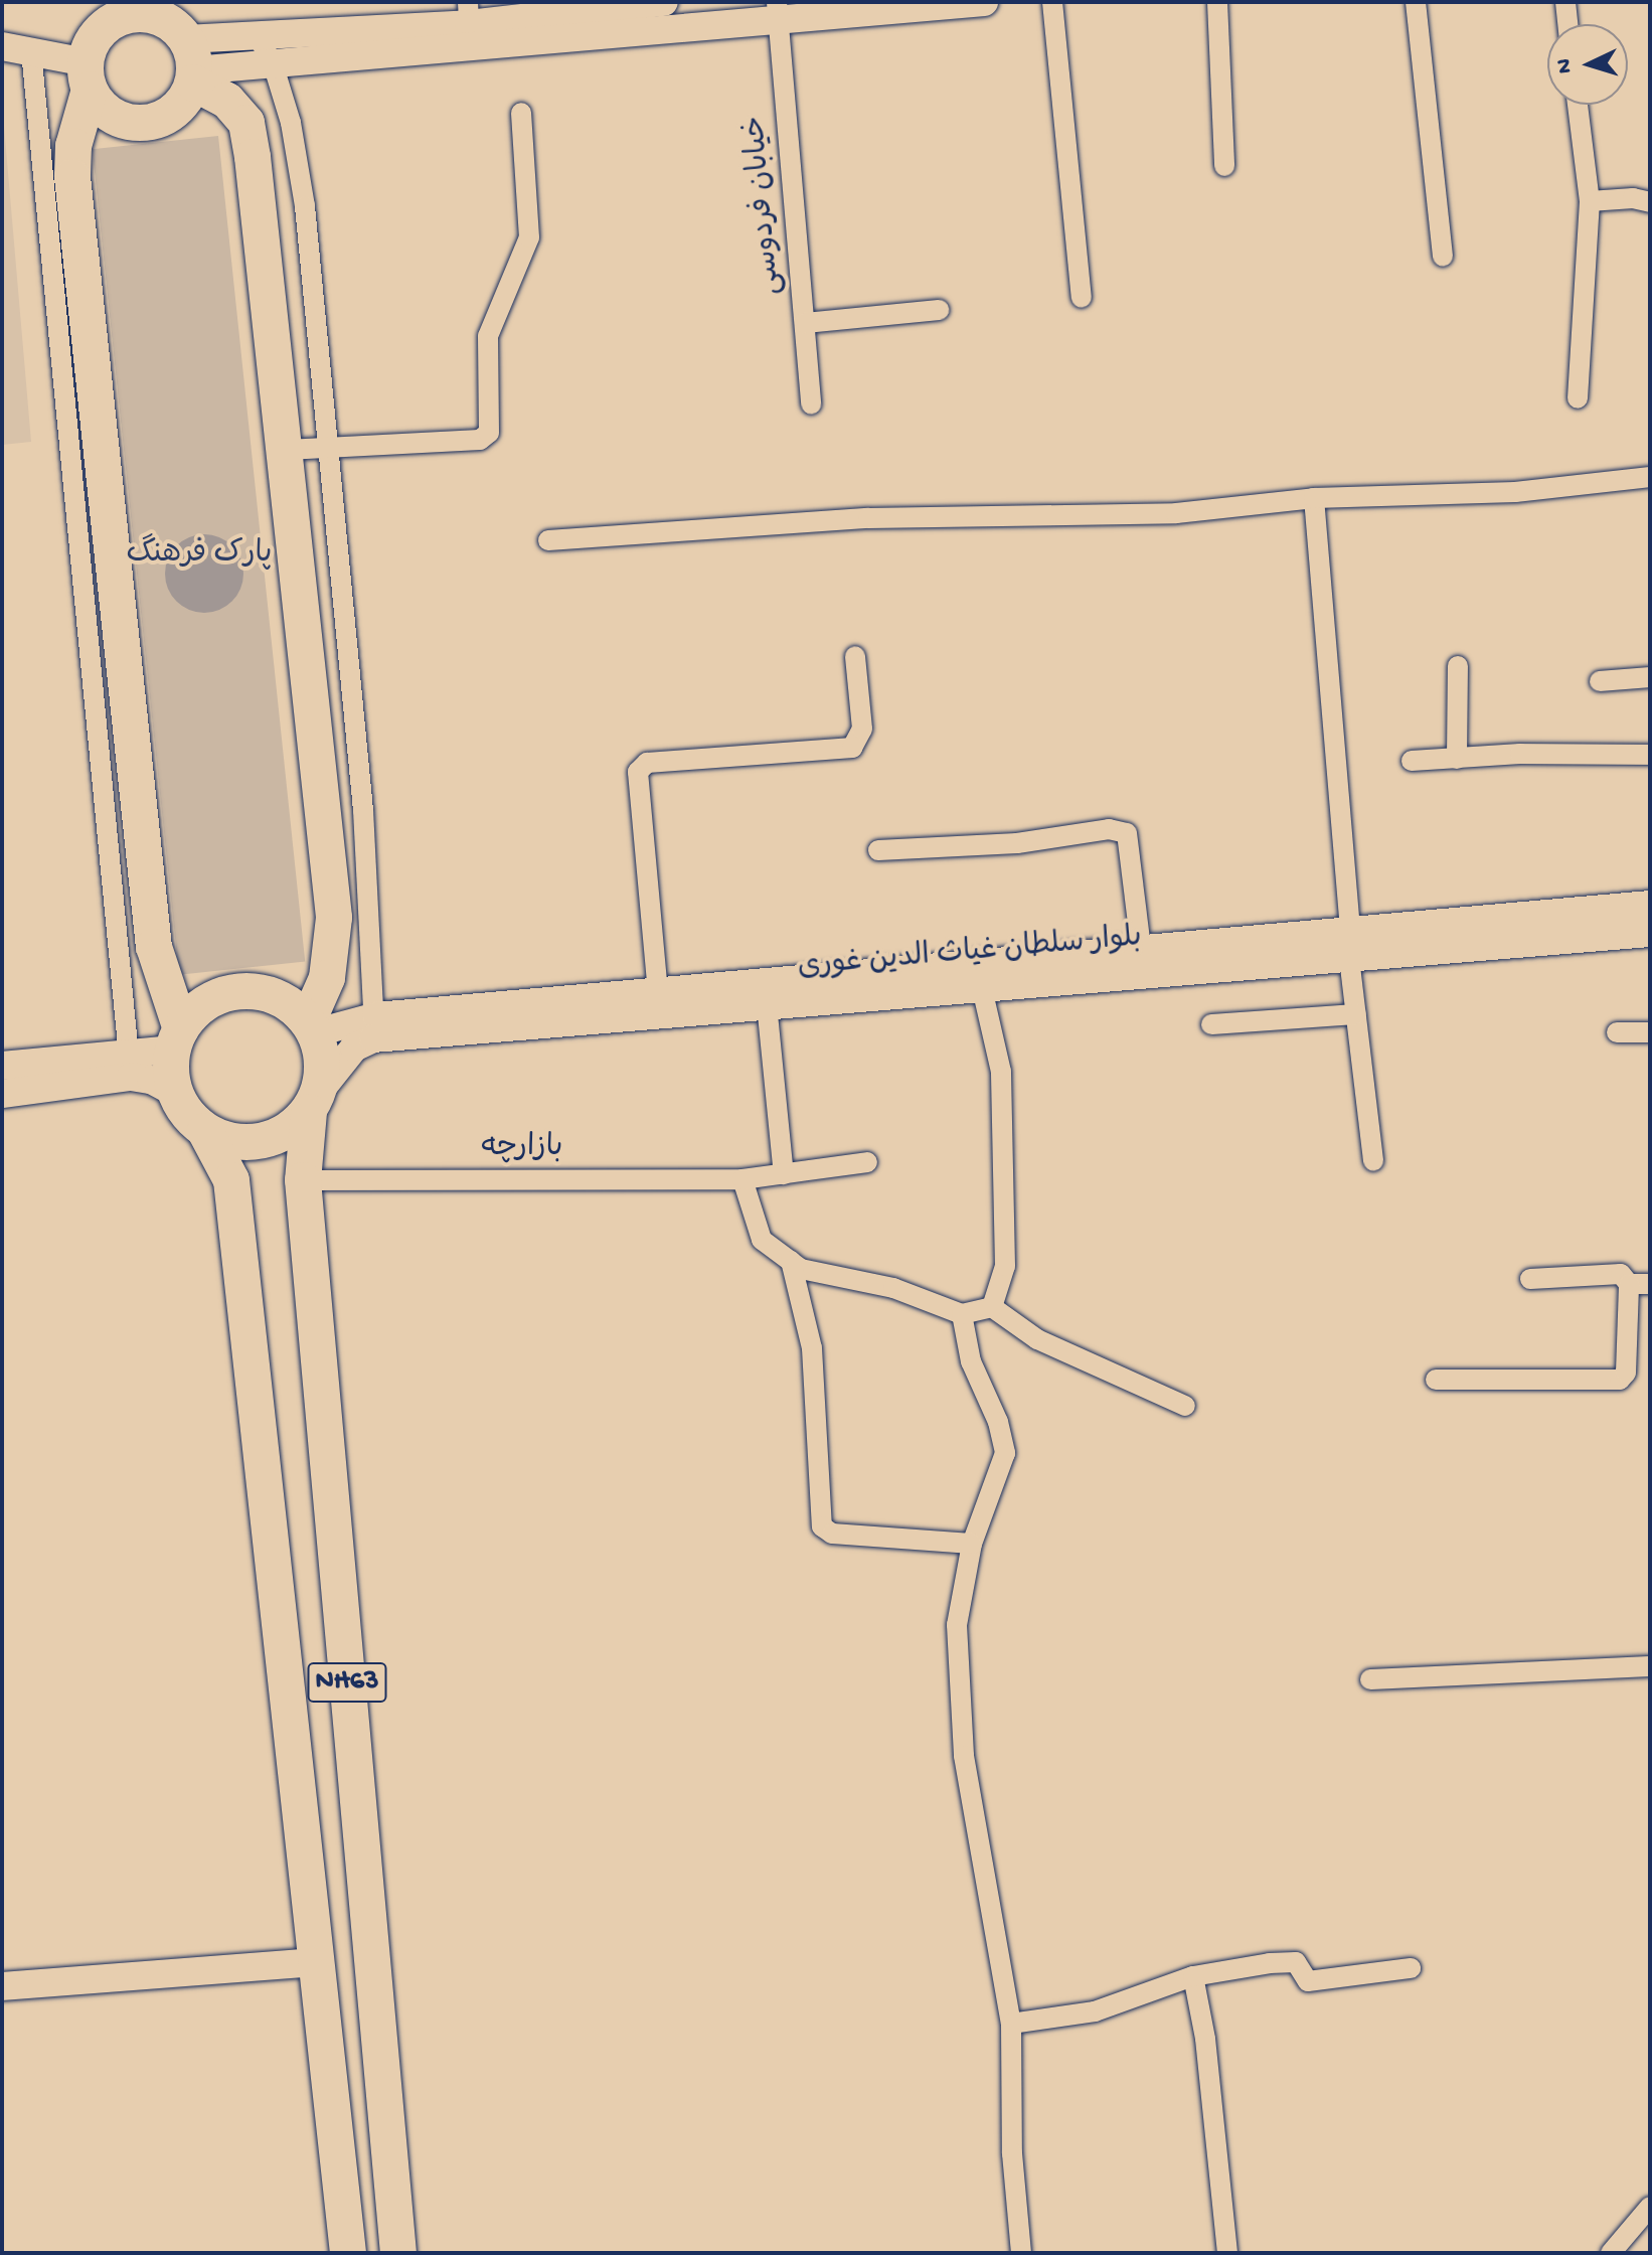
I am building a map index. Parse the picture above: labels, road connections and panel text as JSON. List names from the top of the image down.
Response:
{
  "streets": {
    "highway": ["NH63"],
    "street": ["خیابان فردوسی", "بلوار سلطان غیاث الدین غوری", "بازارچه"]
  },
  "crossings": [
    ["بازارچه", "NH63"]
  ],
  "parks": ["پارک فرهنگ"],
  "north": "left"
}
